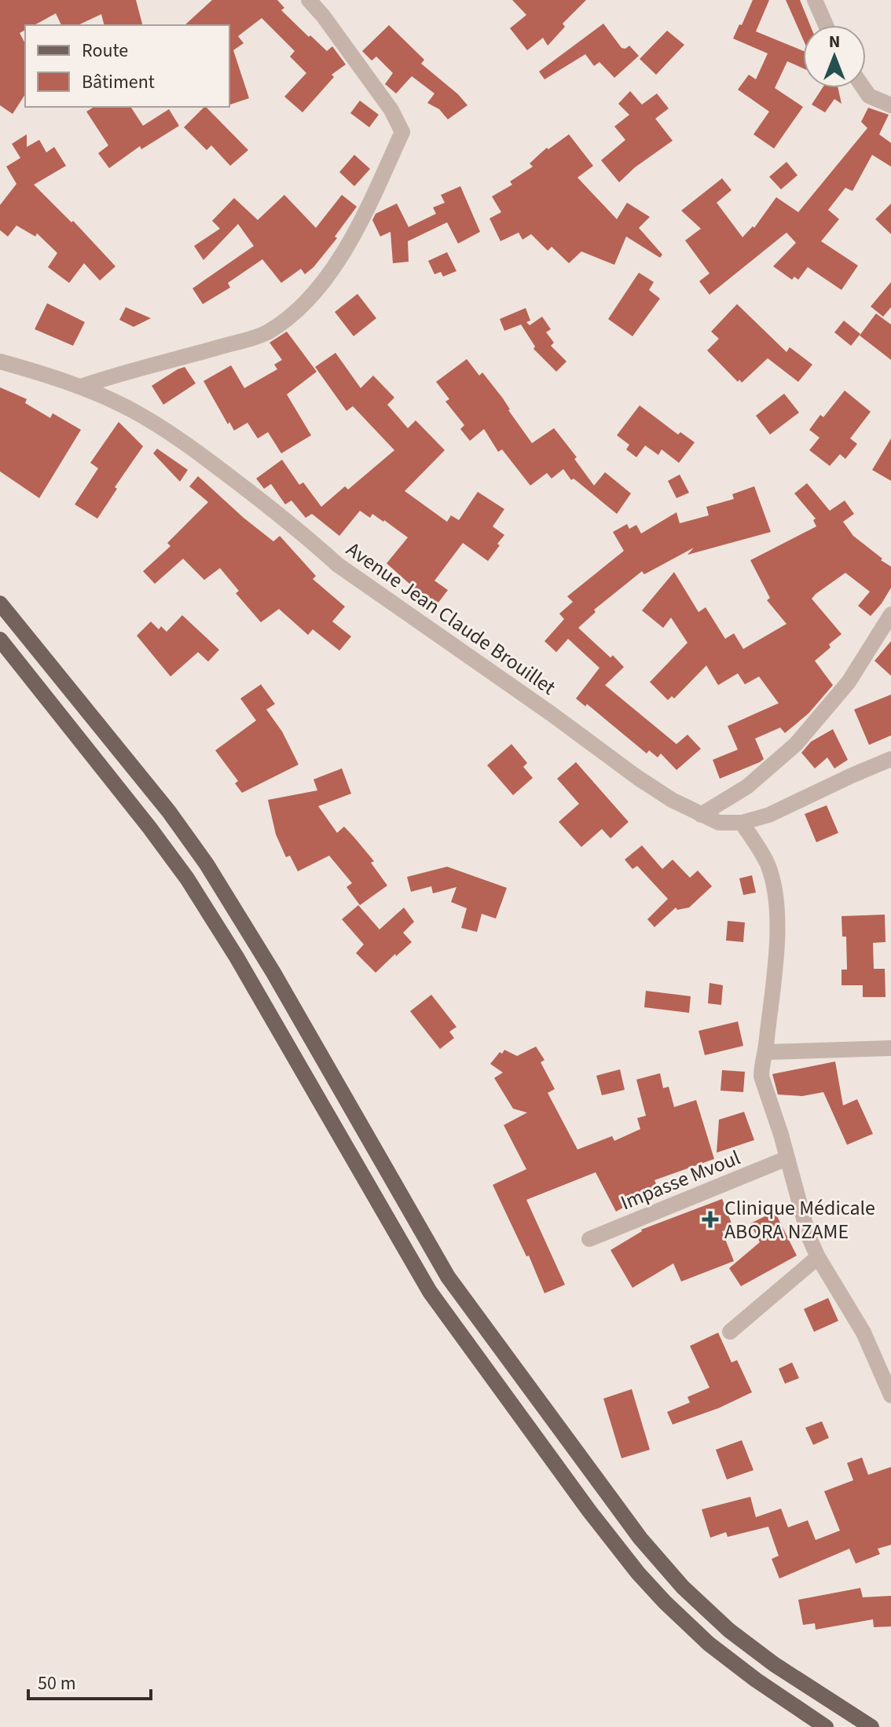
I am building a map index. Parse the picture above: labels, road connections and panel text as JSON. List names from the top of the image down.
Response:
{
  "streets": {
    "street": ["Avenue Jean Claude Brouillet", "Impasse Mvoul"]
  },
  "places": {
    "health": ["Clinique Médicale ABORA NZAME"]
  },
  "legend": ["Route", "Bâtiment"],
  "scale_bar": "50 m",
  "north": "top"
}
